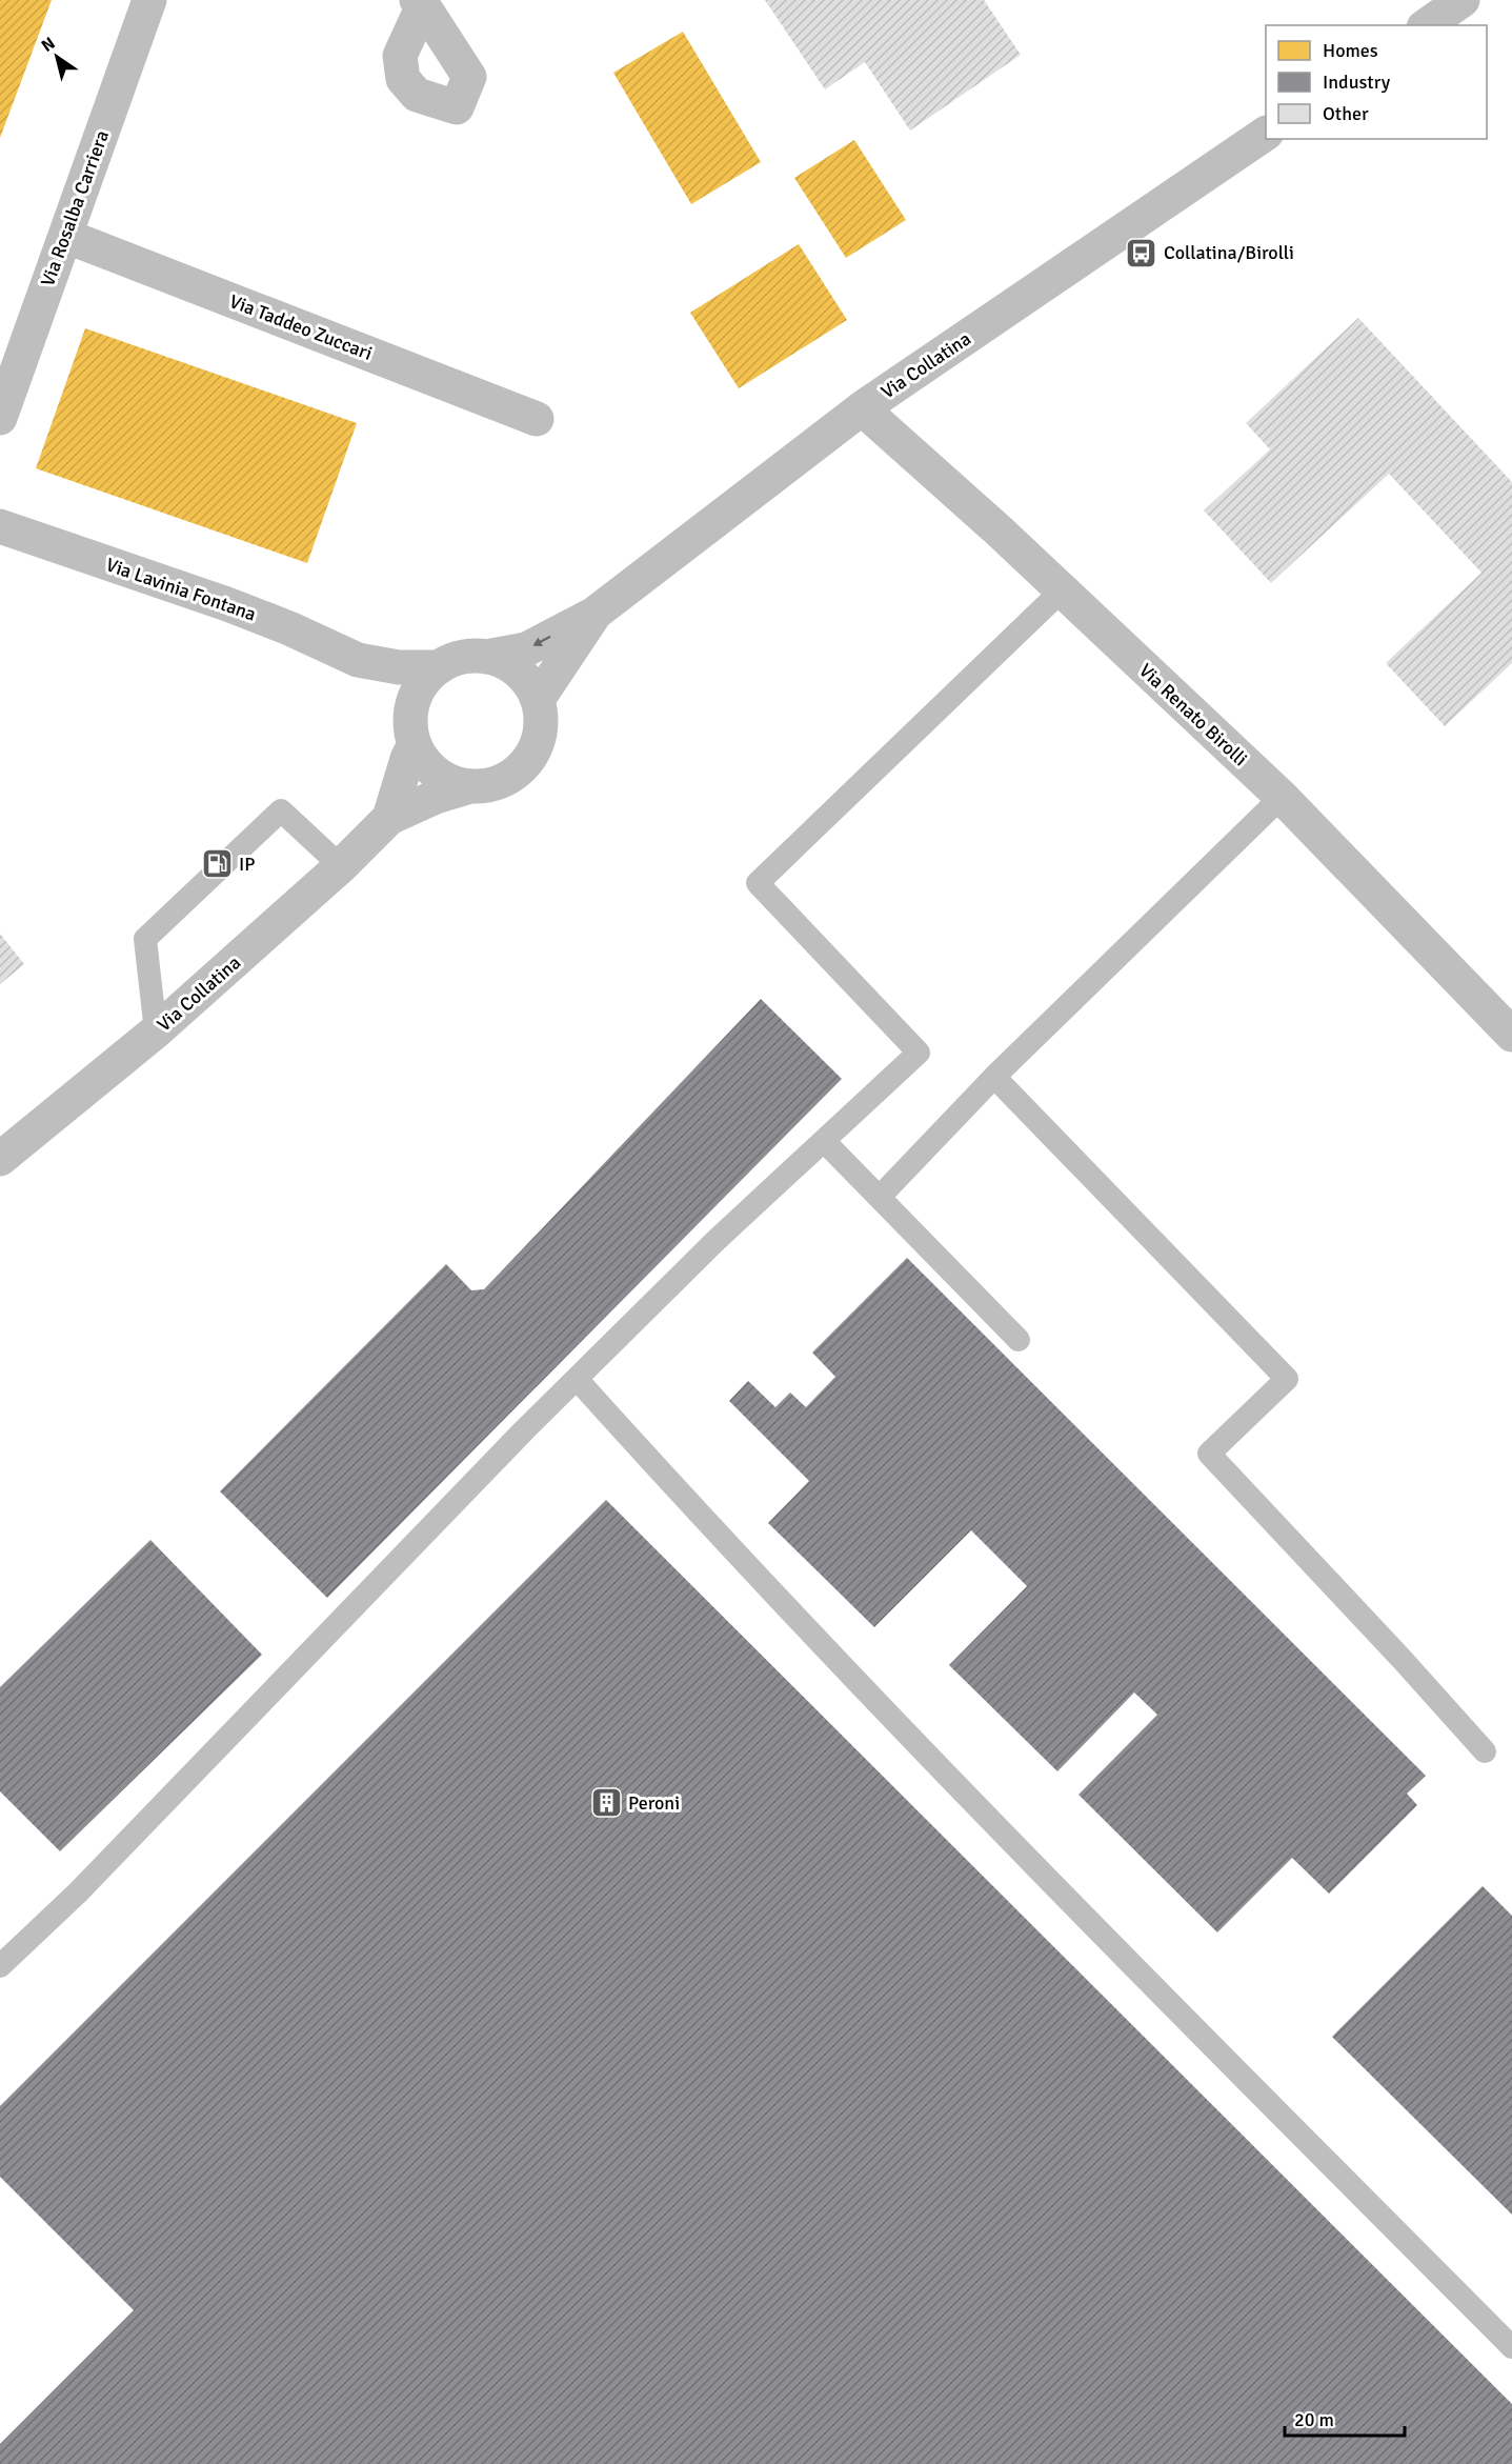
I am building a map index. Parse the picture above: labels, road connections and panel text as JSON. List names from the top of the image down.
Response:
{
  "streets": {
    "street": [
      "Via Rosalba Carriera",
      "Via Taddeo Zuccari",
      "Via Collatina",
      "Via Lavinia Fontana",
      "Via Renato Birolli"
    ]
  },
  "crossings": [
    ["Via Rosalba Carriera", "Via Taddeo Zuccari"],
    ["Via Collatina", "Via Lavinia Fontana"],
    ["Via Collatina", "Via Renato Birolli"]
  ],
  "places": {
    "bus stop": ["Collatina/Birolli"],
    "fuel station": ["IP"],
    "building": ["Peroni"]
  },
  "legend": ["Homes", "Industry", "Other"],
  "scale_bar": "20 m",
  "north": "top left"
}
